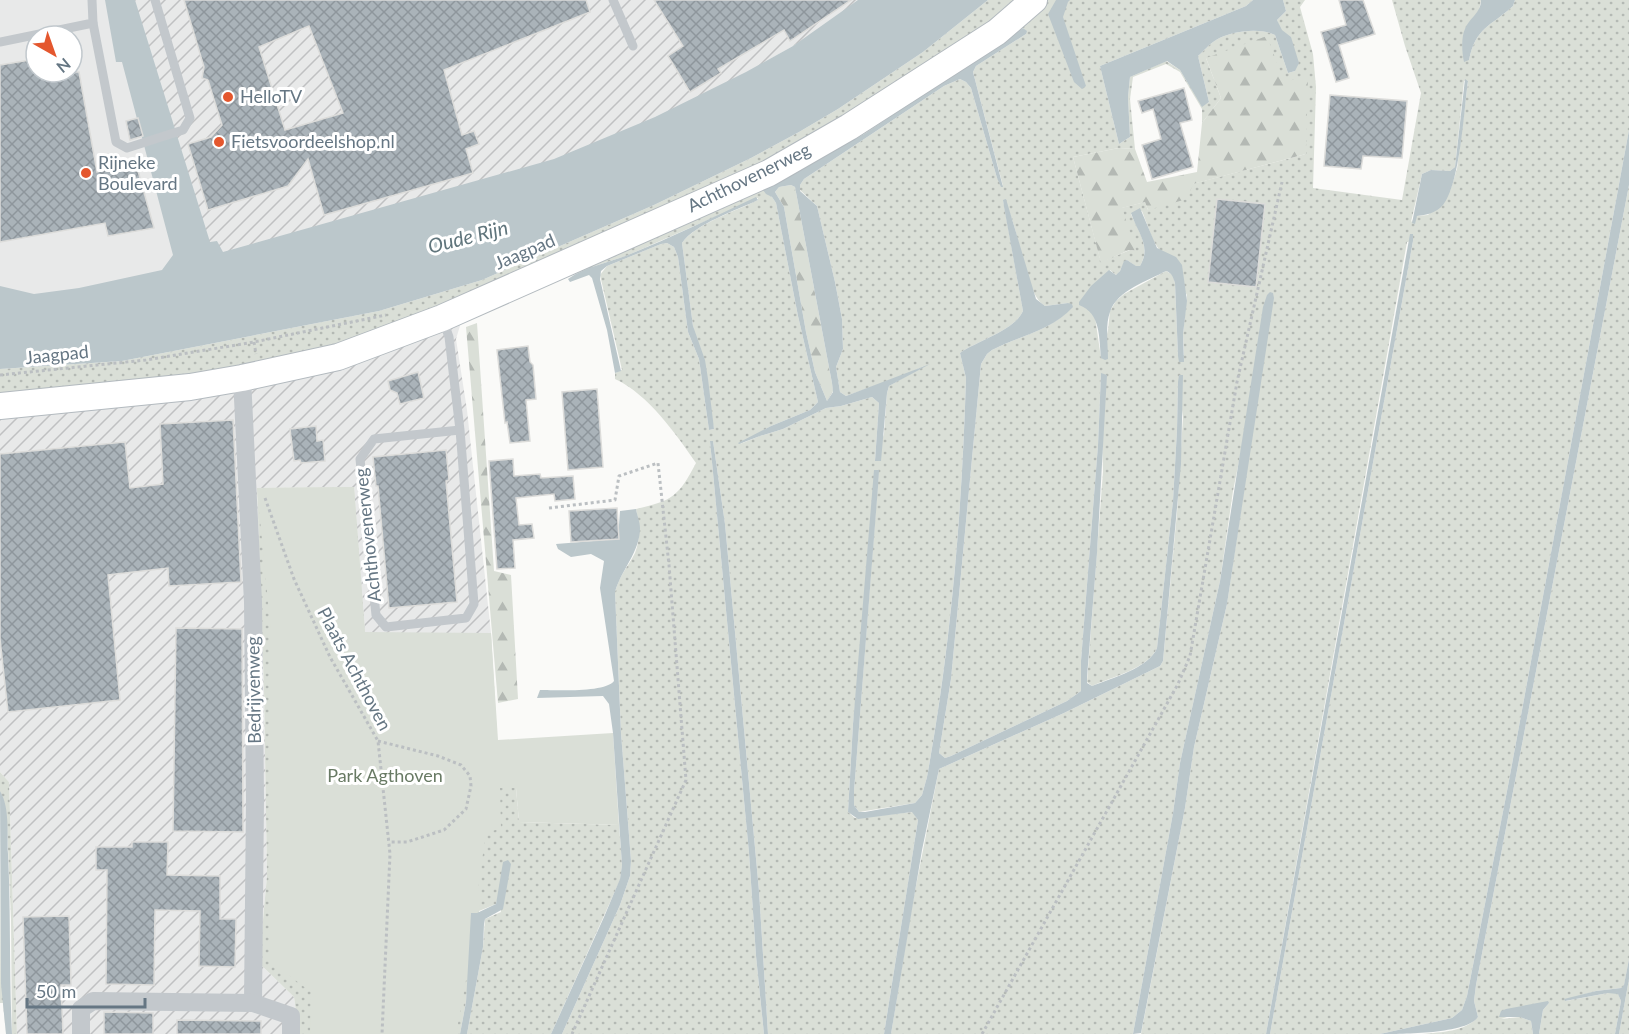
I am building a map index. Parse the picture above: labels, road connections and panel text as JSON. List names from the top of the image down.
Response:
{
  "streets": {
    "street": ["Achthovenerweg", "Bedrijvenweg"],
    "path": ["Jaagpad", "Plaats Achthoven"]
  },
  "crossings": [
    ["Achthovenerweg", "Bedrijvenweg"],
    ["Plaats Achthoven", "Bedrijvenweg"]
  ],
  "water": ["Oude Rijn"],
  "parks": ["Park Agthoven"],
  "places": ["HelloTV", "Fietsvoordeelshop.nl", "Rijneke Boulevard"],
  "scale_bar": "50 m",
  "north": "bottom right"
}
